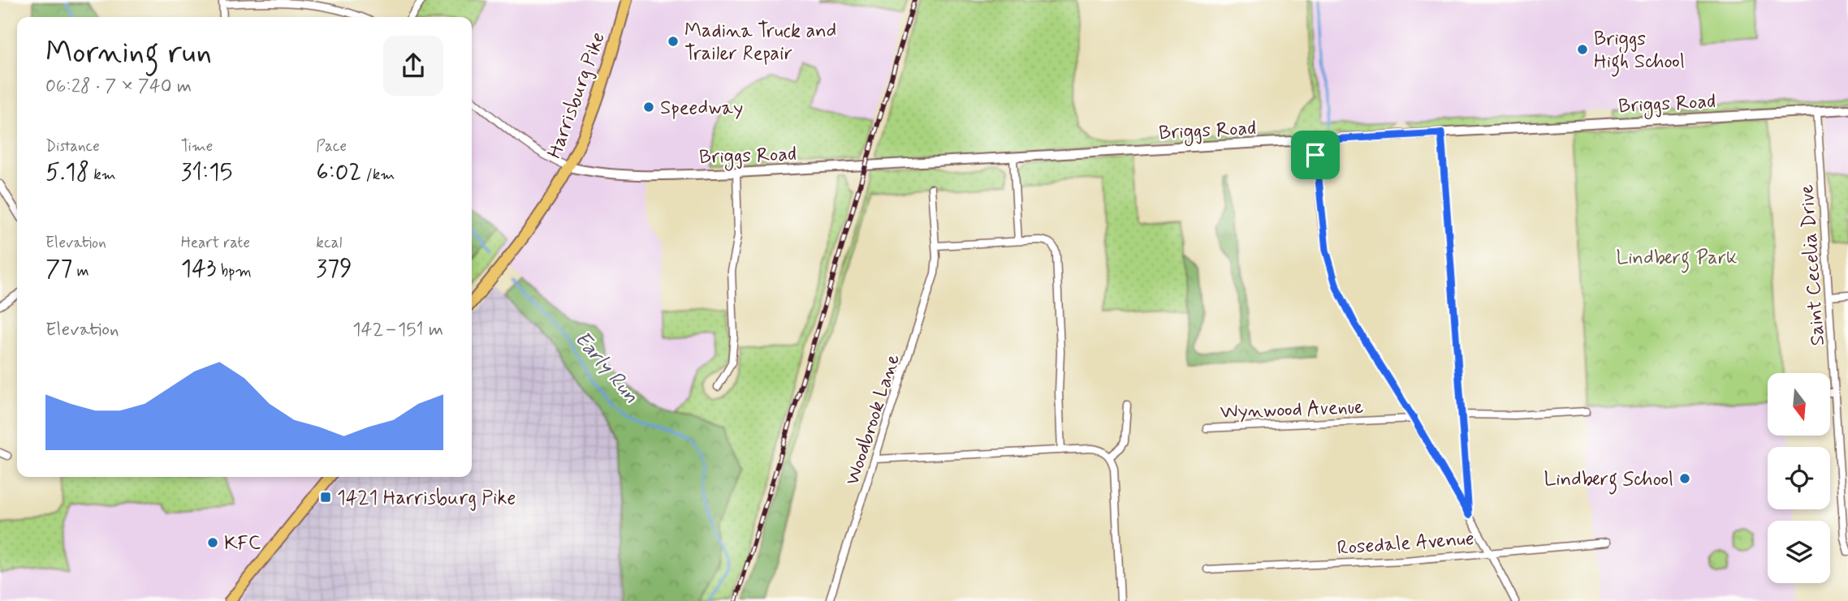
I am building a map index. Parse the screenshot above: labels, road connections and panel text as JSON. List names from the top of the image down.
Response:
{
  "streets": {
    "main road": ["Harrisburg Pike"],
    "street": [
      "Briggs Road",
      "Saint Cecelia Drive",
      "Wynwood Avenue",
      "Woodbrook Lane",
      "Rosedale Avenue"
    ]
  },
  "crossings": [
    ["Harrisburg Pike", "Briggs Road"],
    ["Briggs Road", "Saint Cecelia Drive"]
  ],
  "water": ["Early Run"],
  "parks": ["Lindberg Park"],
  "places": {
    "other": [
      "Madina Truck and Trailer Repair",
      "Briggs High School",
      "Speedway",
      "Lindberg School",
      "KFC"
    ],
    "transit": ["1421 Harrisburg Pike"]
  },
  "north": "bottom",
  "page": {
    "heading": ["Morning run", "06:28 · 7 × 740 m"],
    "stats": [
      ["Distance", "5.18 km"],
      ["Time", "31:15"],
      ["Pace", "6:02 /km"],
      ["Elevation", "77 m"],
      ["Heart rate", "143 bpm"],
      ["kcal", "379"]
    ],
    "chart": ["Elevation", "142–151 m"]
  }
}
